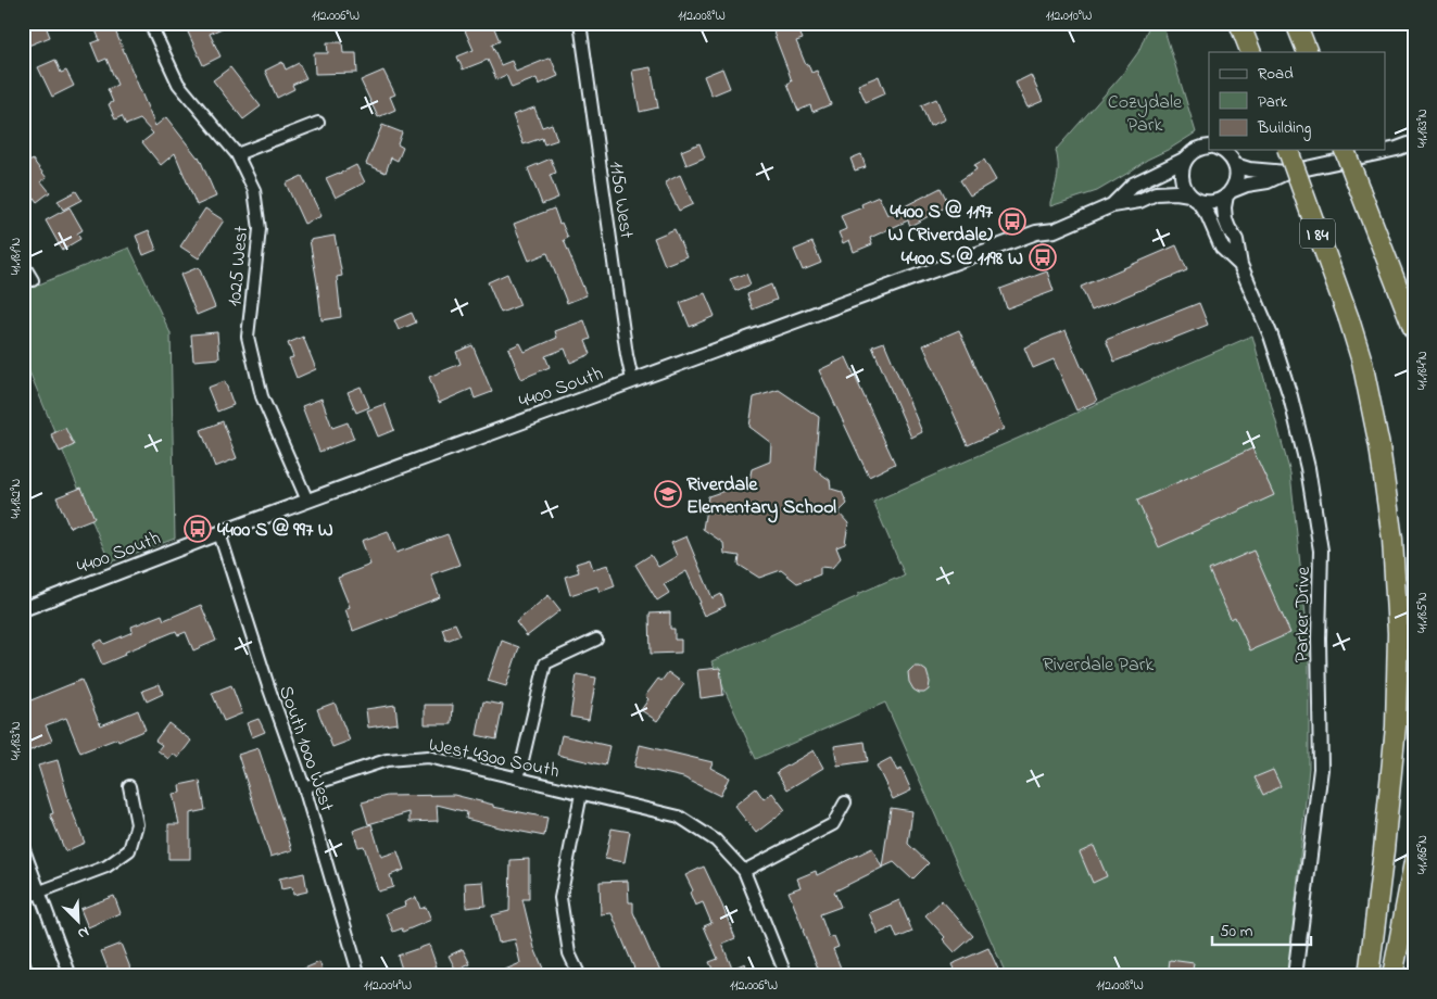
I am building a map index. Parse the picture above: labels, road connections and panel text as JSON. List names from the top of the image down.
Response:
{
  "streets": {
    "highway": ["I 84"],
    "street": [
      "1150 West",
      "1025 West",
      "4400 South",
      "Parker Drive",
      "South 1000 West",
      "West 4300 South"
    ]
  },
  "crossings": [
    ["1150 West", "4400 South"],
    ["1025 West", "4400 South"],
    ["4400 South", "South 1000 West"],
    ["South 1000 West", "West 4300 South"]
  ],
  "parks": ["Cozydale Park", "Riverdale Park"],
  "places": {
    "bus stop": ["4400 S @ 1197 W (Riverdale)", "4400 S @ 1198 W", "4400 S @ 997 W"],
    "school or university": ["Riverdale Elementary School"]
  },
  "legend": ["Road", "Park", "Building"],
  "scale_bar": "50 m",
  "north": "bottom right",
  "coordinates": [
    "112.006°W",
    "112.008°W",
    "112.010°W",
    "41.183°N",
    "41.181°N",
    "41.184°N",
    "41.182°N",
    "41.185°N",
    "41.186°N",
    "112.004°W"
  ]
}
